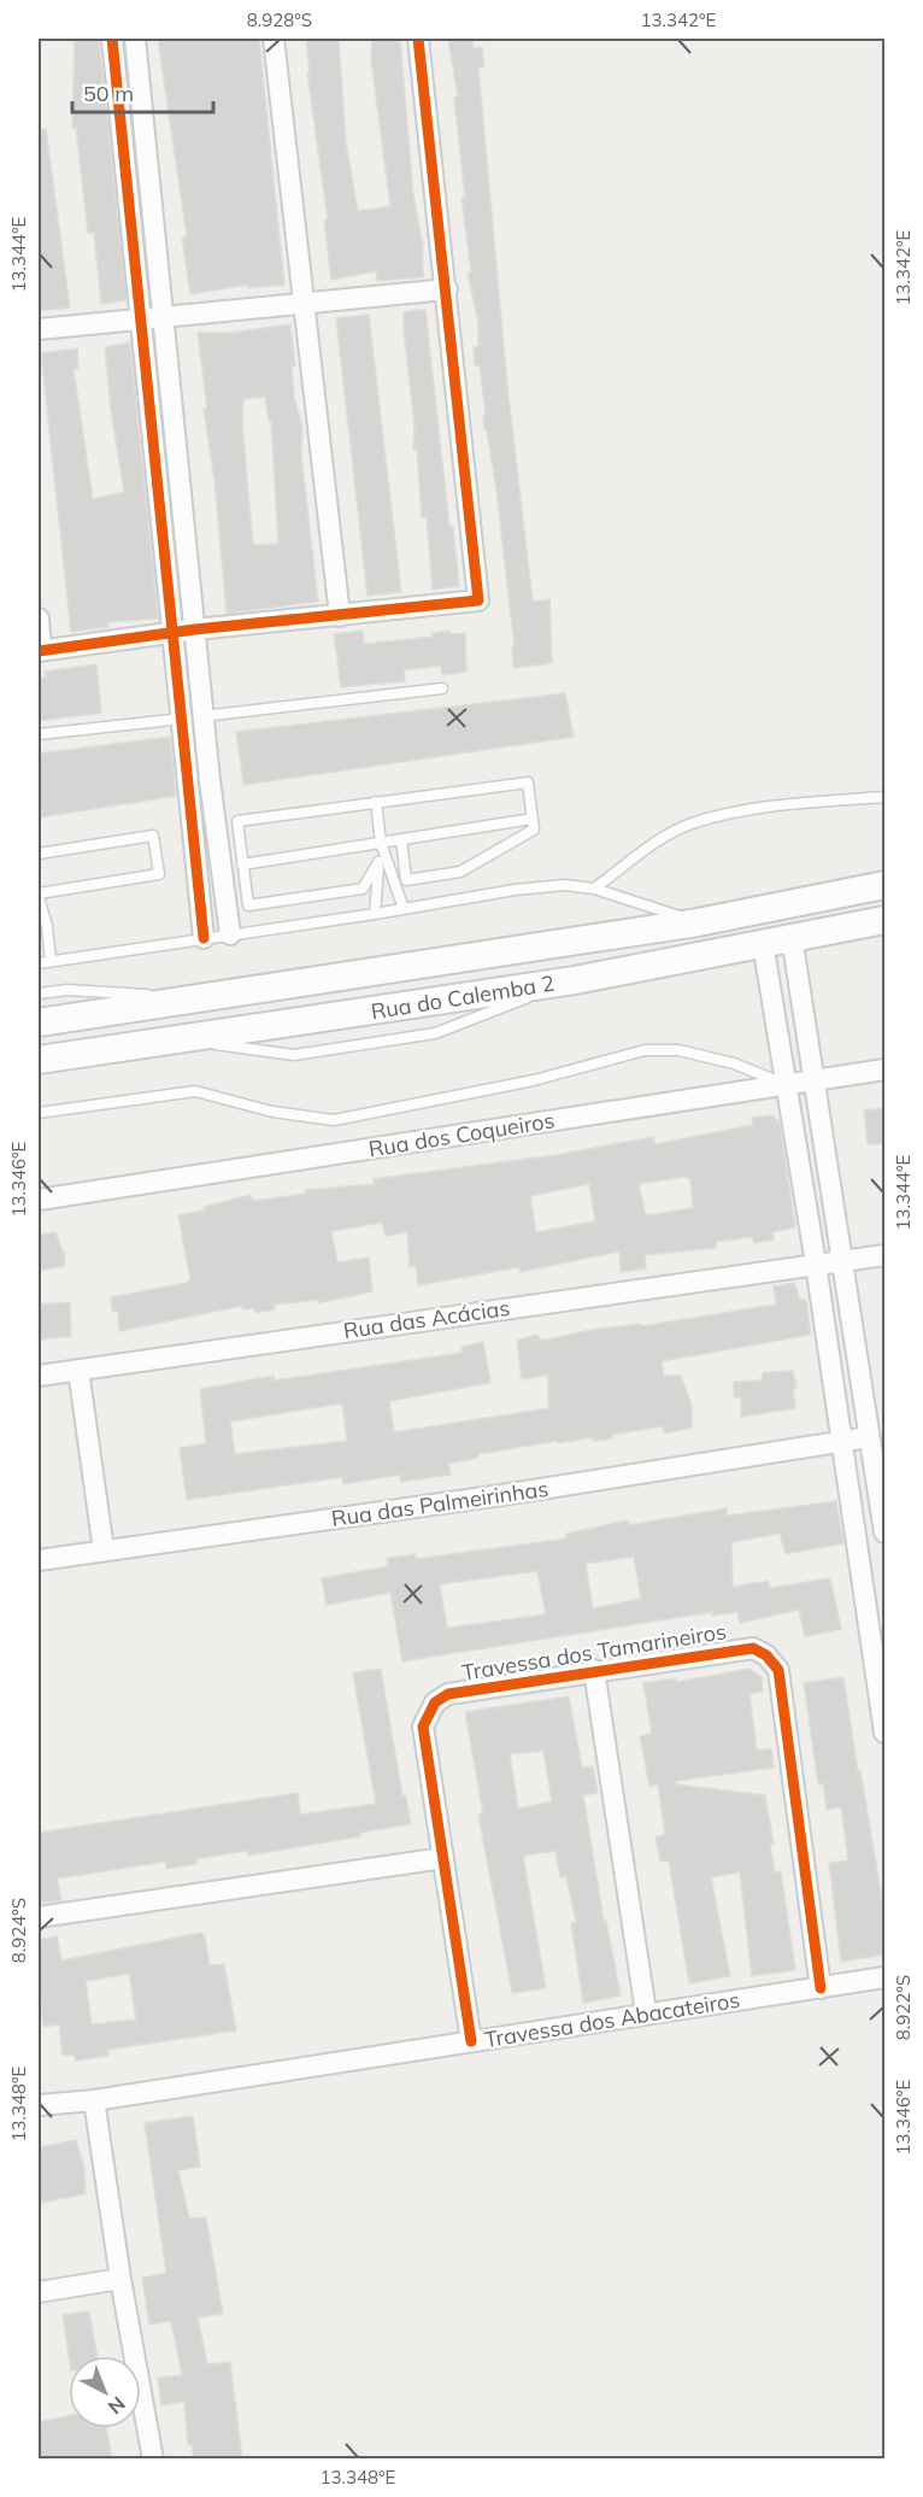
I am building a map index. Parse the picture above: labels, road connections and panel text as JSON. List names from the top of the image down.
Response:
{
  "streets": {
    "main road": ["Rua do Calemba 2"],
    "street": [
      "Rua dos Coqueiros",
      "Rua das Acácias",
      "Rua das Palmeirinhas",
      "Travessa dos Tamarineiros",
      "Travessa dos Abacateiros"
    ]
  },
  "crossings": [
    ["Travessa dos Tamarineiros", "Travessa dos Abacateiros"]
  ],
  "scale_bar": "50 m",
  "north": "bottom right",
  "coordinates": [
    "8.928°S",
    "13.342°E",
    "13.344°E",
    "13.346°E",
    "8.924°S",
    "8.922°S",
    "13.348°E"
  ]
}
